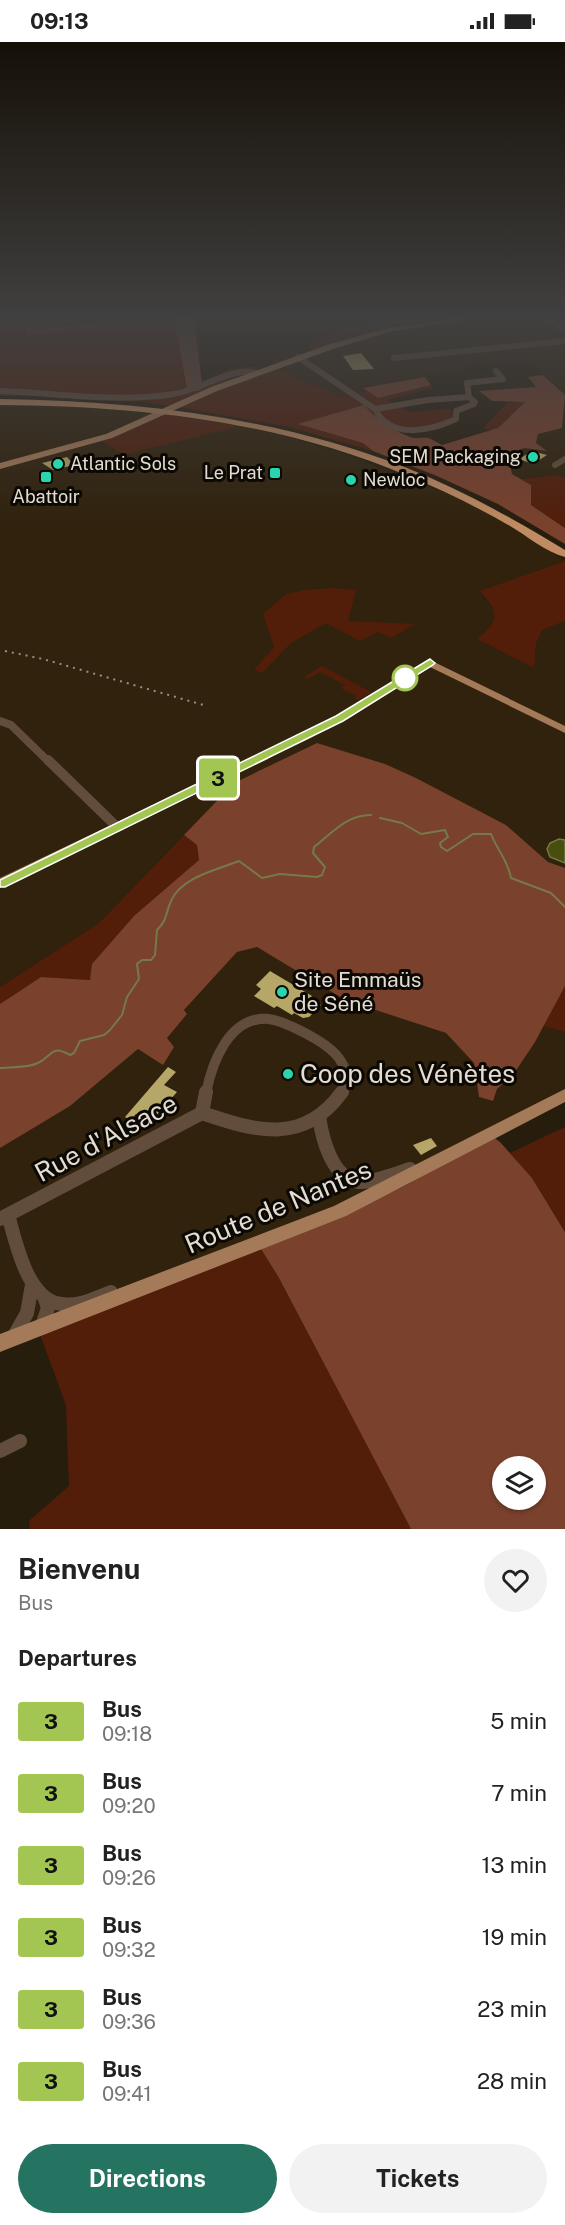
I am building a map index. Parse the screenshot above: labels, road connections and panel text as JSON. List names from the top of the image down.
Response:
{
  "streets": {
    "main road": ["Route de Nantes"],
    "street": ["Rue d'Alsace"]
  },
  "places": {
    "other": [
      "SEM Packaging",
      "Atlantic Sols",
      "Newloc",
      "Site Emmaüs de Séné",
      "Coop des Vénètes"
    ],
    "transit": ["Le Prat", "Abattoir"]
  },
  "lines": ["bus line 3"],
  "page": {
    "status": "09:13",
    "on_map": "3",
    "heading": [
      ["Bienvenu", "Bus"],
      "Departures"
    ],
    "list": [
      {
        "mark": "3",
        "name": "Bus",
        "note": "09:18",
        "value": "5 min"
      },
      {
        "mark": "3",
        "name": "Bus",
        "note": "09:20",
        "value": "7 min"
      },
      {
        "mark": "3",
        "name": "Bus",
        "note": "09:26",
        "value": "13 min"
      },
      {
        "mark": "3",
        "name": "Bus",
        "note": "09:32",
        "value": "19 min"
      },
      {
        "mark": "3",
        "name": "Bus",
        "note": "09:36",
        "value": "23 min"
      },
      {
        "mark": "3",
        "name": "Bus",
        "note": "09:41",
        "value": "28 min"
      }
    ],
    "buttons": ["Directions", "Tickets"]
  }
}
